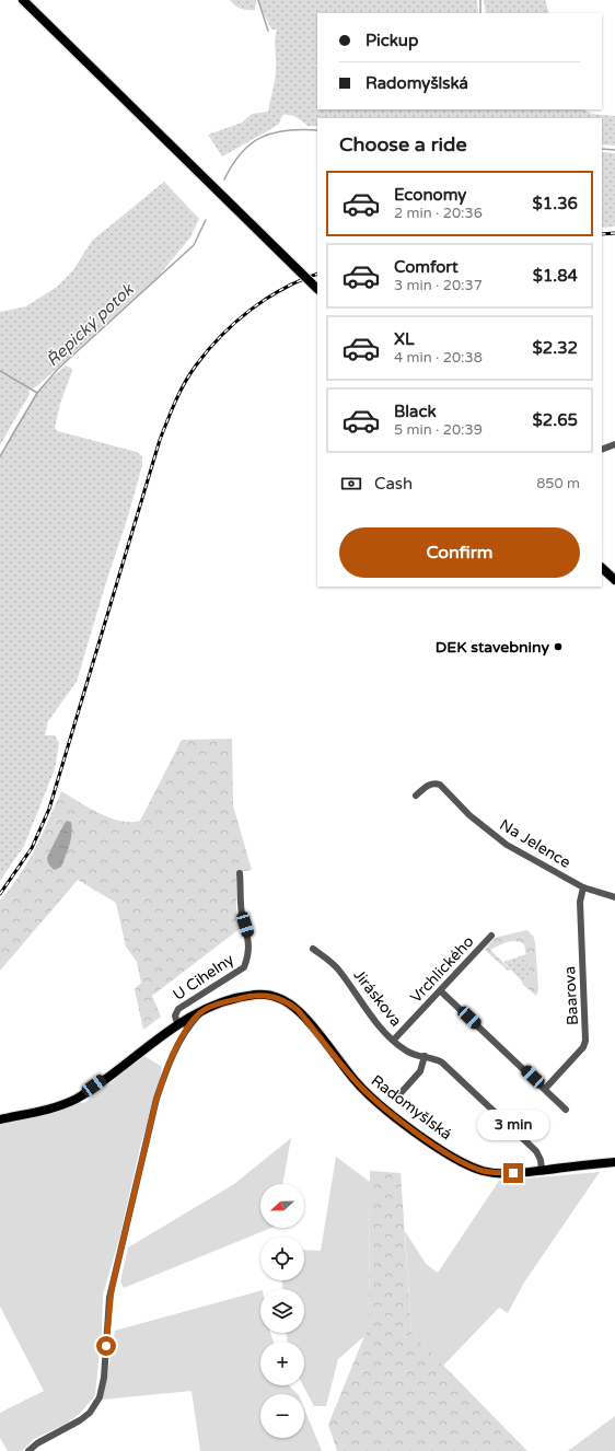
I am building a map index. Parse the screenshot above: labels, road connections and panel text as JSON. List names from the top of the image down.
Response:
{
  "streets": {
    "main road": ["Radomyšlská"],
    "street": [
      "Na Jelence",
      "Vrchlického",
      "U Cihelny",
      "Baarova",
      "Jiráskova"
    ]
  },
  "crossings": [
    ["Na Jelence", "Baarova"],
    ["Vrchlického", "Jiráskova"],
    ["U Cihelny", "Radomyšlská"],
    ["Jiráskova", "Radomyšlská"]
  ],
  "water": ["Řepický potok"],
  "places": ["DEK stavebniny"],
  "north": "left",
  "page": {
    "banner": ["Pickup", "Radomyšlská"],
    "heading": "Choose a ride",
    "list": [
      {
        "name": "Economy",
        "note": "2 min · 20:36",
        "value": "$1.36"
      },
      {
        "name": "Comfort",
        "note": "3 min · 20:37",
        "value": "$1.84"
      },
      {
        "name": "XL",
        "note": "4 min · 20:38",
        "value": "$2.32"
      },
      {
        "name": "Black",
        "note": "5 min · 20:39",
        "value": "$2.65"
      }
    ],
    "pay": ["Cash", "850 m"],
    "buttons": "Confirm",
    "bubble": "3 min",
    "map_buttons": ["+", "−"]
  }
}
